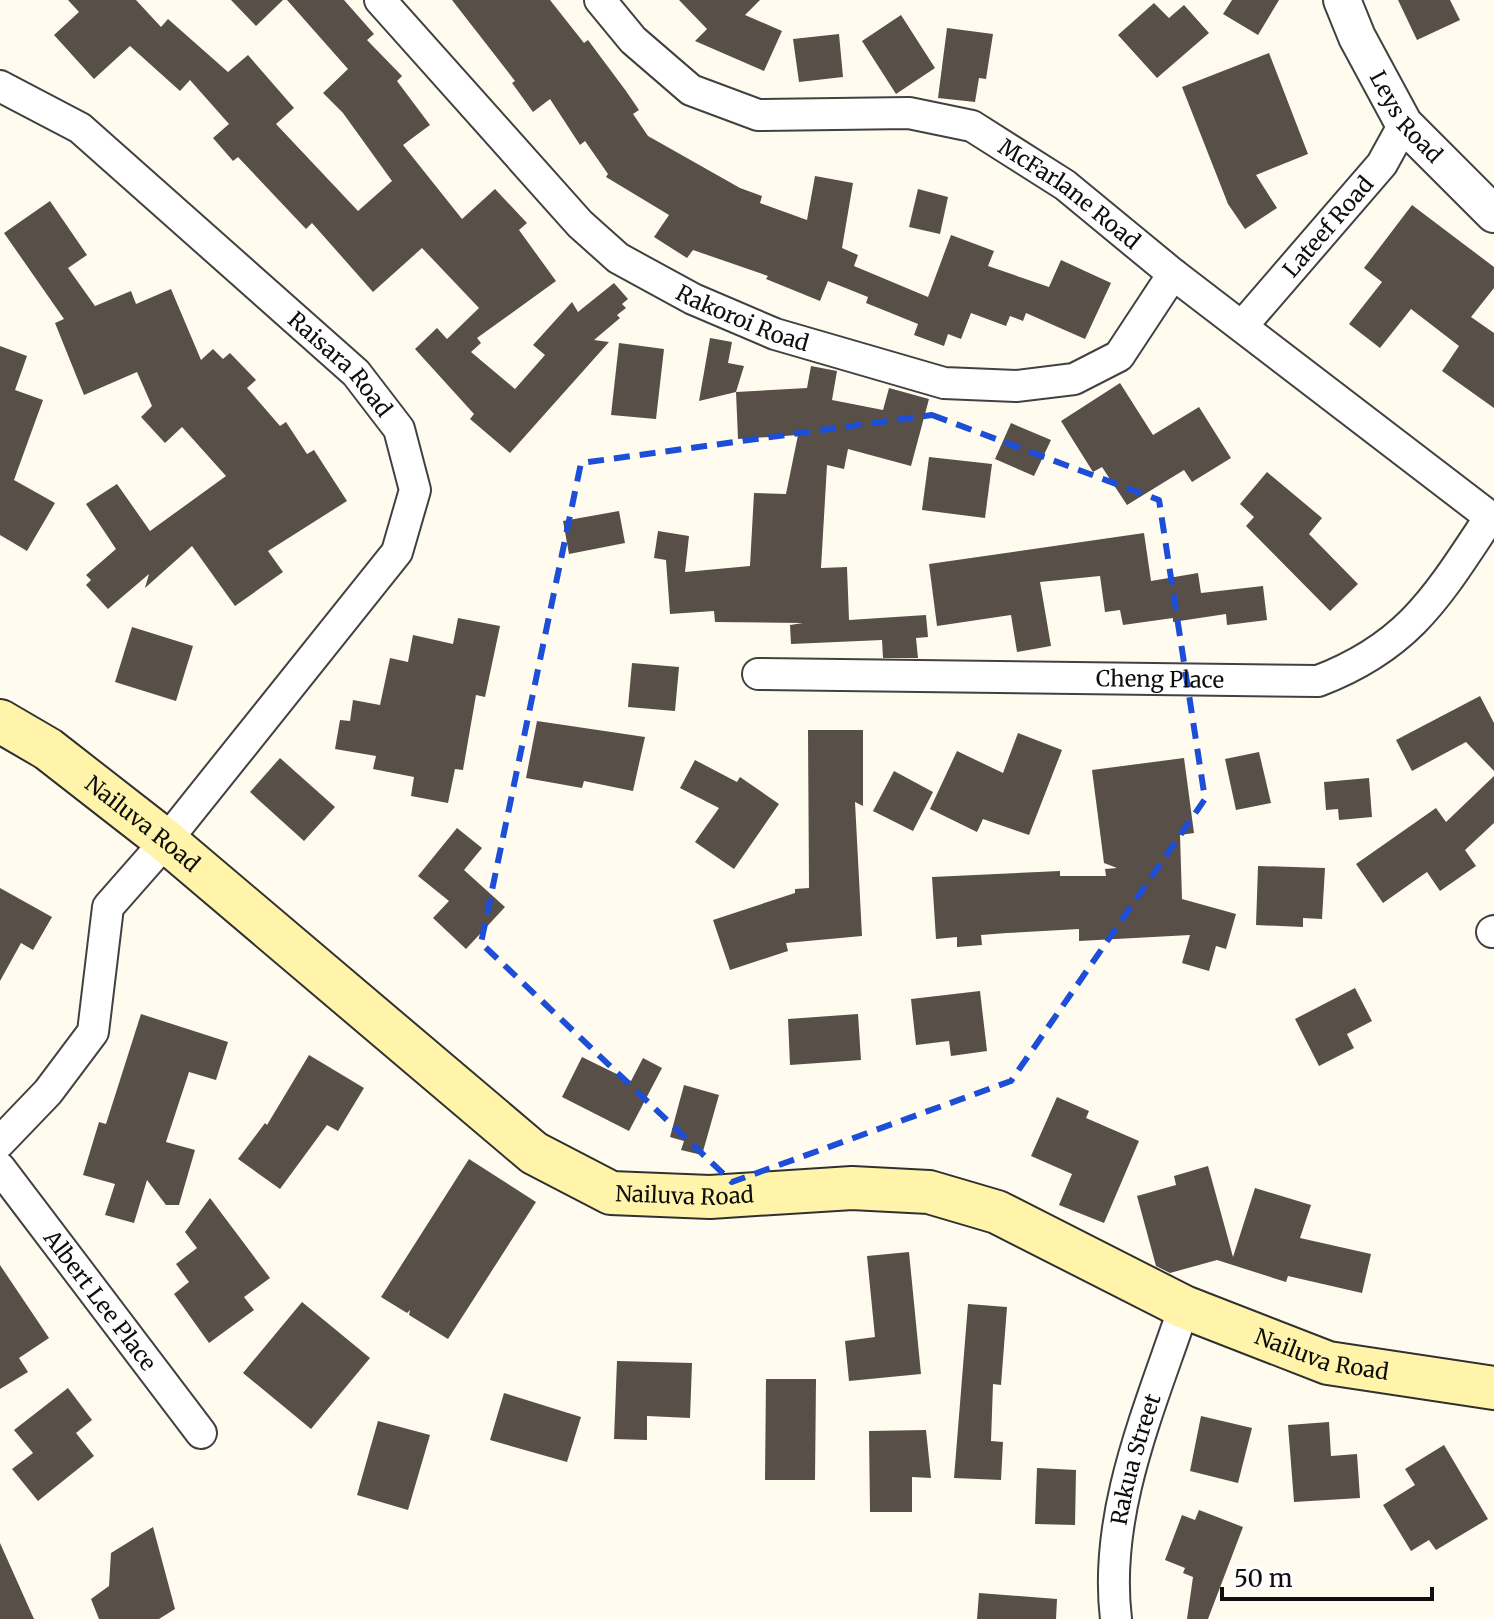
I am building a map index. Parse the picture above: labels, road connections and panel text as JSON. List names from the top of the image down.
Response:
{
  "streets": {
    "main road": ["Nailuva Road"],
    "street": [
      "Leys Road",
      "McFarlane Road",
      "Lateef Road",
      "Rakoroi Road",
      "Raisara Road",
      "Cheng Place",
      "Albert Lee Place",
      "Rakua Street"
    ]
  },
  "crossings": [
    ["Leys Road", "Lateef Road"],
    ["McFarlane Road", "Lateef Road"],
    ["McFarlane Road", "Rakoroi Road"],
    ["McFarlane Road", "Cheng Place"],
    ["Raisara Road", "Nailuva Road"],
    ["Nailuva Road", "Rakua Street"]
  ],
  "scale_bar": "50 m"
}
